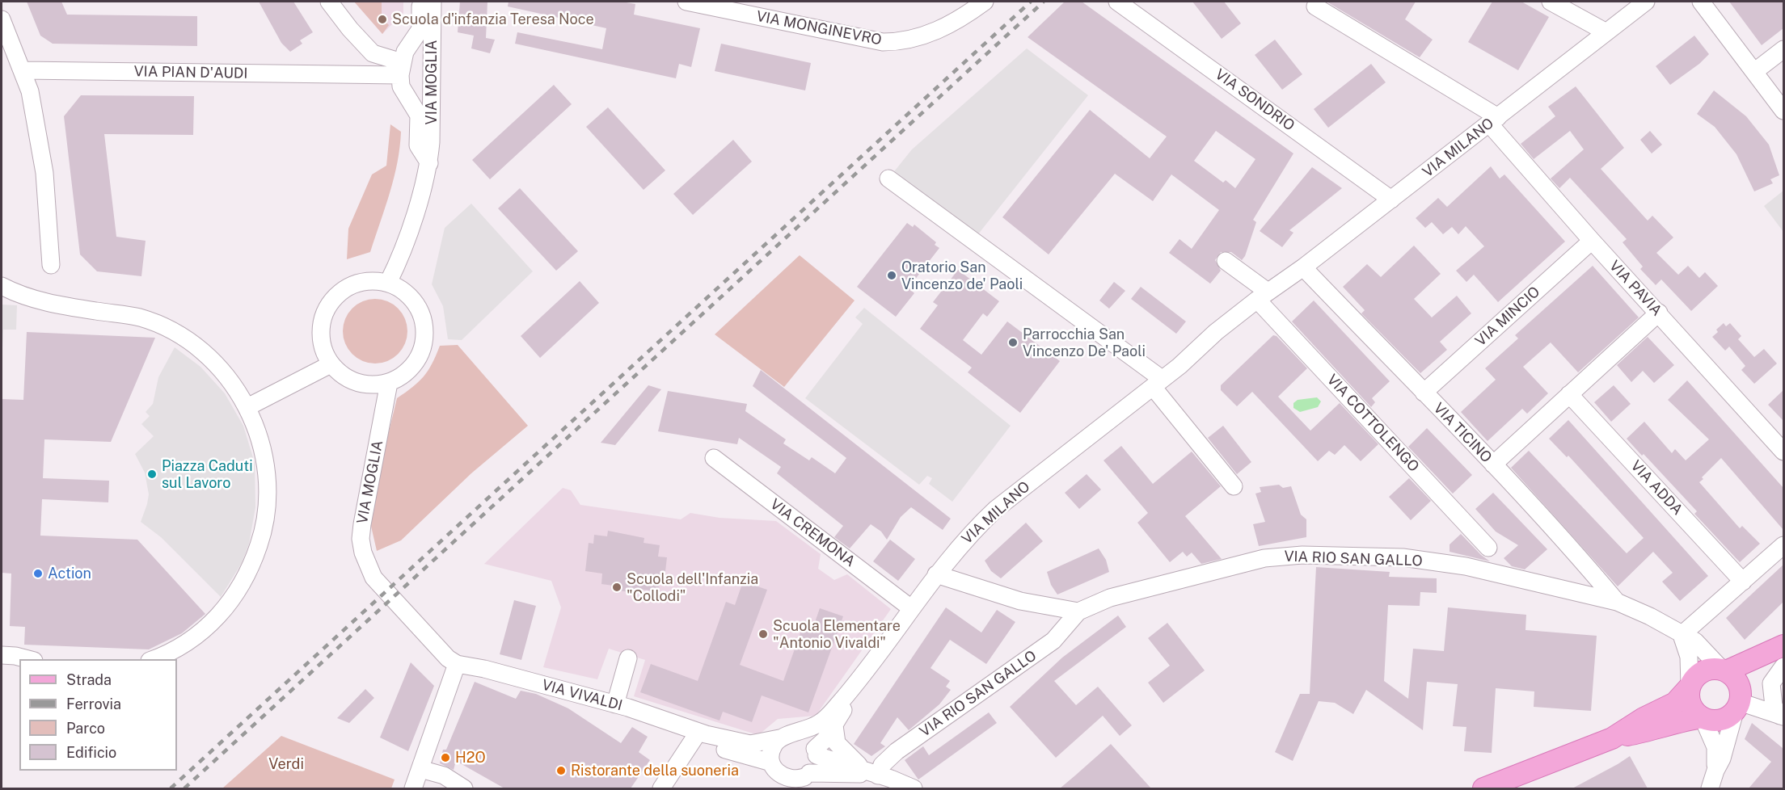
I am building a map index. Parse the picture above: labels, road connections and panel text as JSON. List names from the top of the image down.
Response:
{
  "streets": {
    "street": [
      "VIA MONGINEVRO",
      "VIA PIAN D'AUDI",
      "VIA MOGLIA",
      "VIA SONDRIO",
      "VIA MILANO",
      "VIA PAVIA",
      "VIA MINCIO",
      "VIA COTTOLENGO",
      "VIA TICINO",
      "VIA ADDA",
      "VIA CREMONA",
      "VIA RIO SAN GALLO",
      "VIA VIVALDI"
    ]
  },
  "crossings": [
    ["VIA PIAN D'AUDI", "VIA MOGLIA"],
    ["VIA MOGLIA", "VIA VIVALDI"],
    ["VIA SONDRIO", "VIA MILANO"],
    ["VIA MILANO", "VIA PAVIA"],
    ["VIA MILANO", "VIA COTTOLENGO"],
    ["VIA MILANO", "VIA TICINO"],
    ["VIA MILANO", "VIA CREMONA"],
    ["VIA MILANO", "VIA VIVALDI"],
    ["VIA PAVIA", "VIA MINCIO"],
    ["VIA MINCIO", "VIA TICINO"],
    ["VIA TICINO", "VIA RIO SAN GALLO"]
  ],
  "parks": ["Verdi"],
  "places": [
    "Scuola d'infanzia Teresa Noce",
    "Oratorio San Vincenzo de' Paoli",
    "Parrocchia San Vincenzo De' Paoli",
    "Piazza Caduti sul Lavoro",
    "Action",
    "Scuola dell'Infanzia \"Collodi\"",
    "Scuola Elementare \"Antonio Vivaldi\"",
    "H2O",
    "Ristorante della suoneria"
  ],
  "legend": [
    "Strada",
    "Ferrovia",
    "Parco",
    "Edificio"
  ]
}
